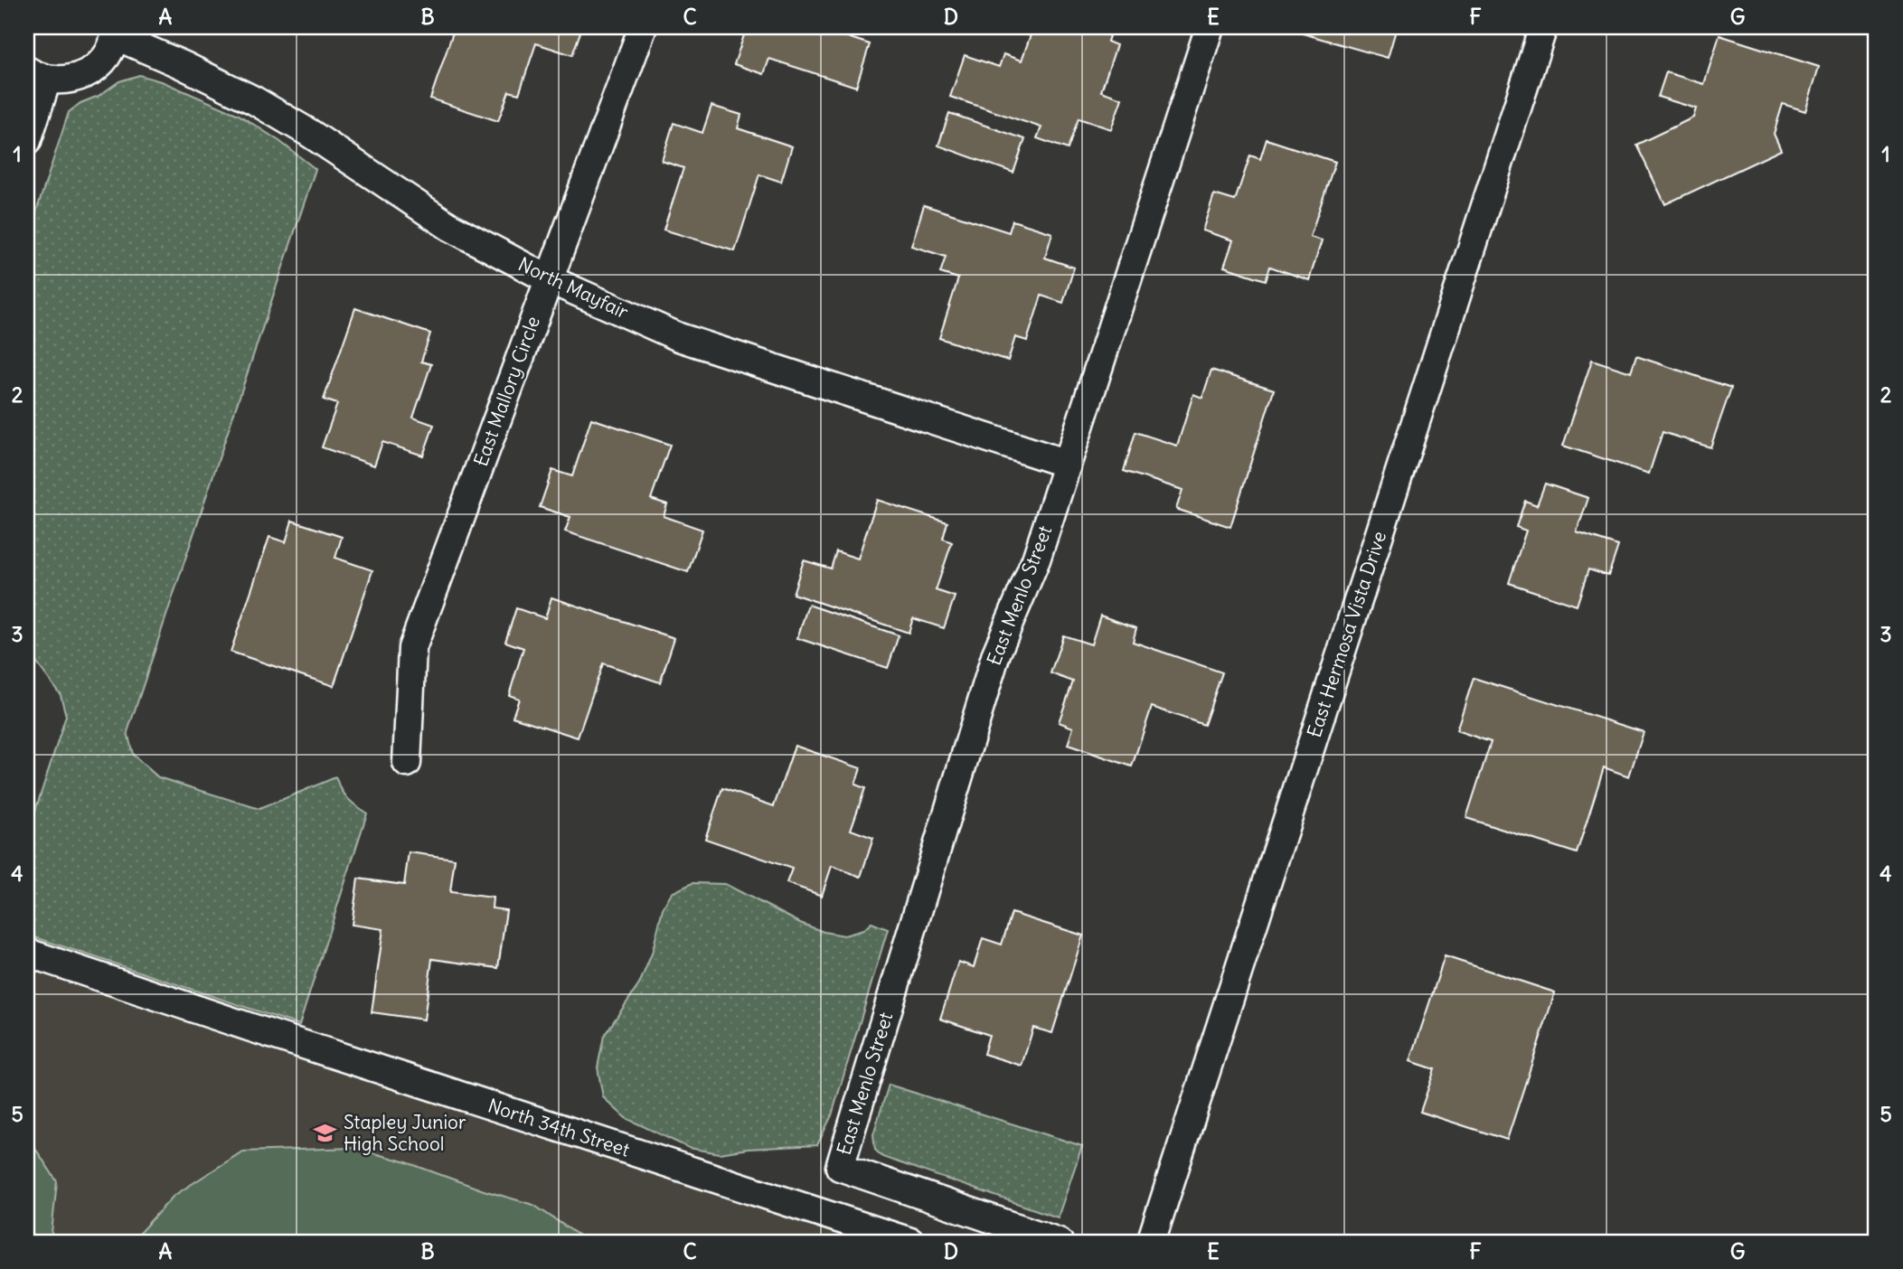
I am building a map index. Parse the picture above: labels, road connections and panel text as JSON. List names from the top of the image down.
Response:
{
  "streets": {
    "street": [
      "North Mayfair",
      "East Mallory Circle",
      "East Menlo Street",
      "East Hermosa Vista Drive",
      "North 34th Street"
    ]
  },
  "crossings": [
    ["North Mayfair", "East Mallory Circle"],
    ["North Mayfair", "East Menlo Street"]
  ],
  "places": {
    "school or university": ["Stapley Junior High School"]
  },
  "grid": {
    "columns": [
      "A",
      "B",
      "C",
      "D",
      "E",
      "F",
      "G"
    ],
    "rows": [
      "1",
      "2",
      "3",
      "4",
      "5"
    ]
  }
}
